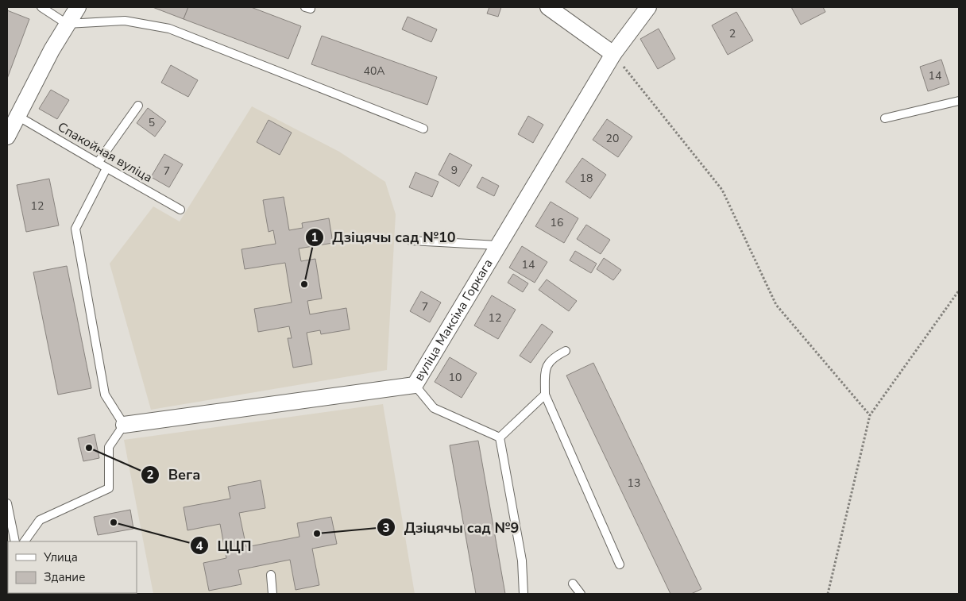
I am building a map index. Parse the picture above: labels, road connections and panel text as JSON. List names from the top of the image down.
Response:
{
  "streets": {
    "street": ["вуліца Максіма Горкага"],
    "lane": ["Спакойная вуліца"]
  },
  "places": [
    "Дзіцячы сад №10",
    "Вега",
    "ЦЦП",
    "Дзіцячы сад №9"
  ],
  "house_numbers": [
    "2",
    "40А",
    "14",
    "5",
    "20",
    "9",
    "7",
    "18",
    "12",
    "16",
    "14",
    "7",
    "12",
    "10",
    "13"
  ],
  "legend": ["Улица", "Здание"]
}
